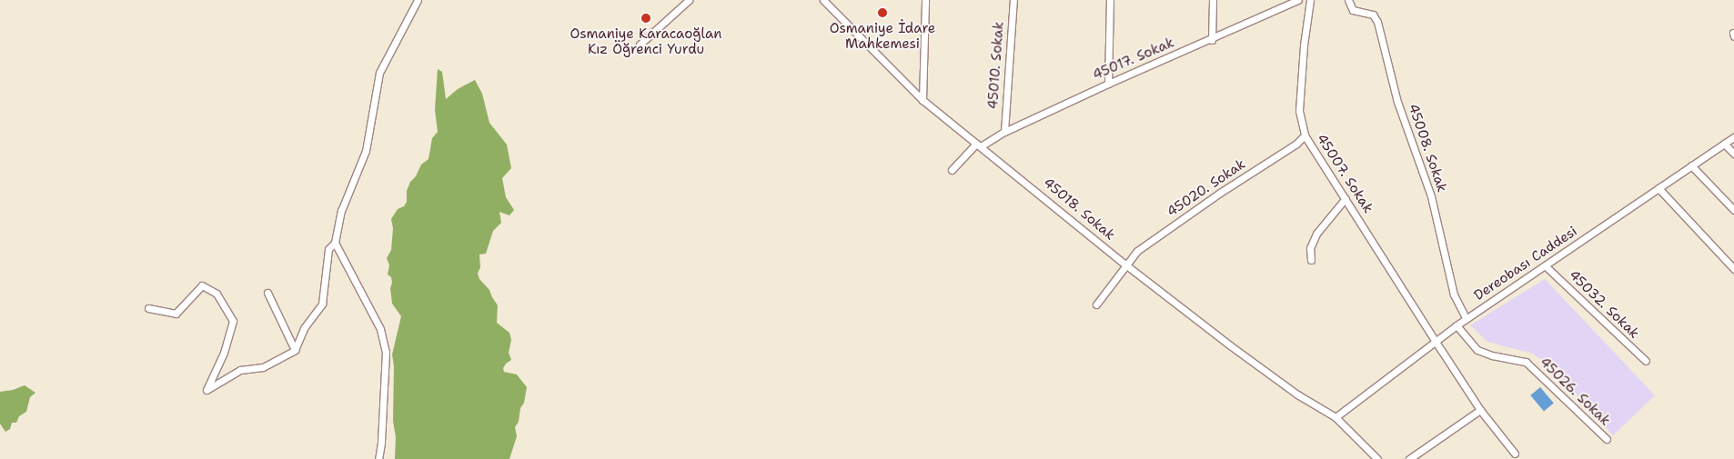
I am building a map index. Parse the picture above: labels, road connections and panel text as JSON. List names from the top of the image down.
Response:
{
  "streets": {
    "street": [
      "45017. Sokak",
      "45010. Sokak",
      "45008. Sokak",
      "45007. Sokak",
      "45020. Sokak",
      "45018. Sokak",
      "Dereobası Caddesi",
      "45032. Sokak",
      "45026. Sokak"
    ]
  },
  "crossings": [
    ["45017. Sokak", "45010. Sokak"],
    ["45017. Sokak", "45018. Sokak"],
    ["45008. Sokak", "Dereobası Caddesi"],
    ["45007. Sokak", "45020. Sokak"],
    ["45007. Sokak", "Dereobası Caddesi"],
    ["45020. Sokak", "45018. Sokak"],
    ["45018. Sokak", "Dereobası Caddesi"],
    ["Dereobası Caddesi", "45032. Sokak"],
    ["Dereobası Caddesi", "45026. Sokak"]
  ],
  "places": ["Osmaniye İdare Mahkemesi", "Osmaniye Karacaoğlan Kız Öğrenci Yurdu"]
}
